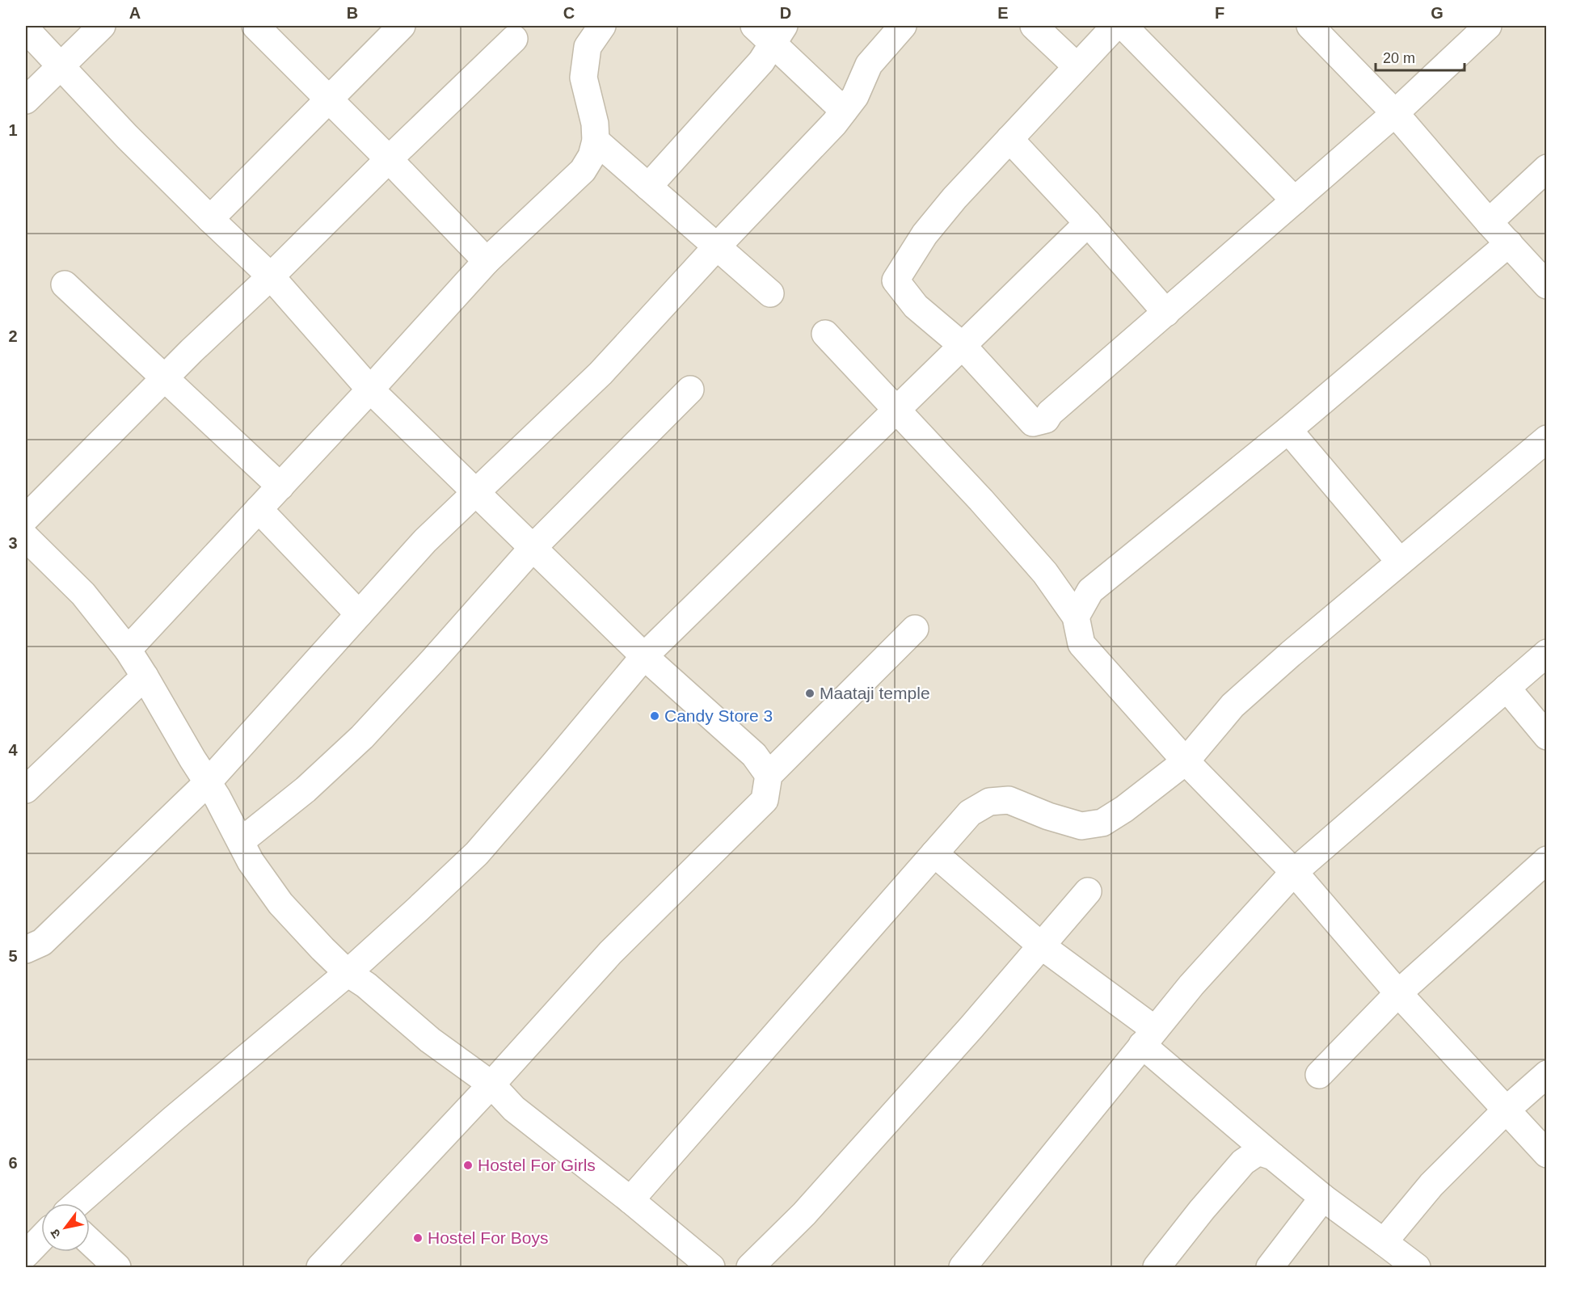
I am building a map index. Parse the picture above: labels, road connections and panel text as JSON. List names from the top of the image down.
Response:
{
  "places": [
    "Maataji temple",
    "Candy Store 3",
    "Hostel For Girls",
    "Hostel For Boys"
  ],
  "scale_bar": "20 m",
  "north": "bottom left",
  "grid": {
    "columns": [
      "A",
      "B",
      "C",
      "D",
      "E",
      "F",
      "G"
    ],
    "rows": [
      "1",
      "2",
      "3",
      "4",
      "5",
      "6"
    ]
  }
}
